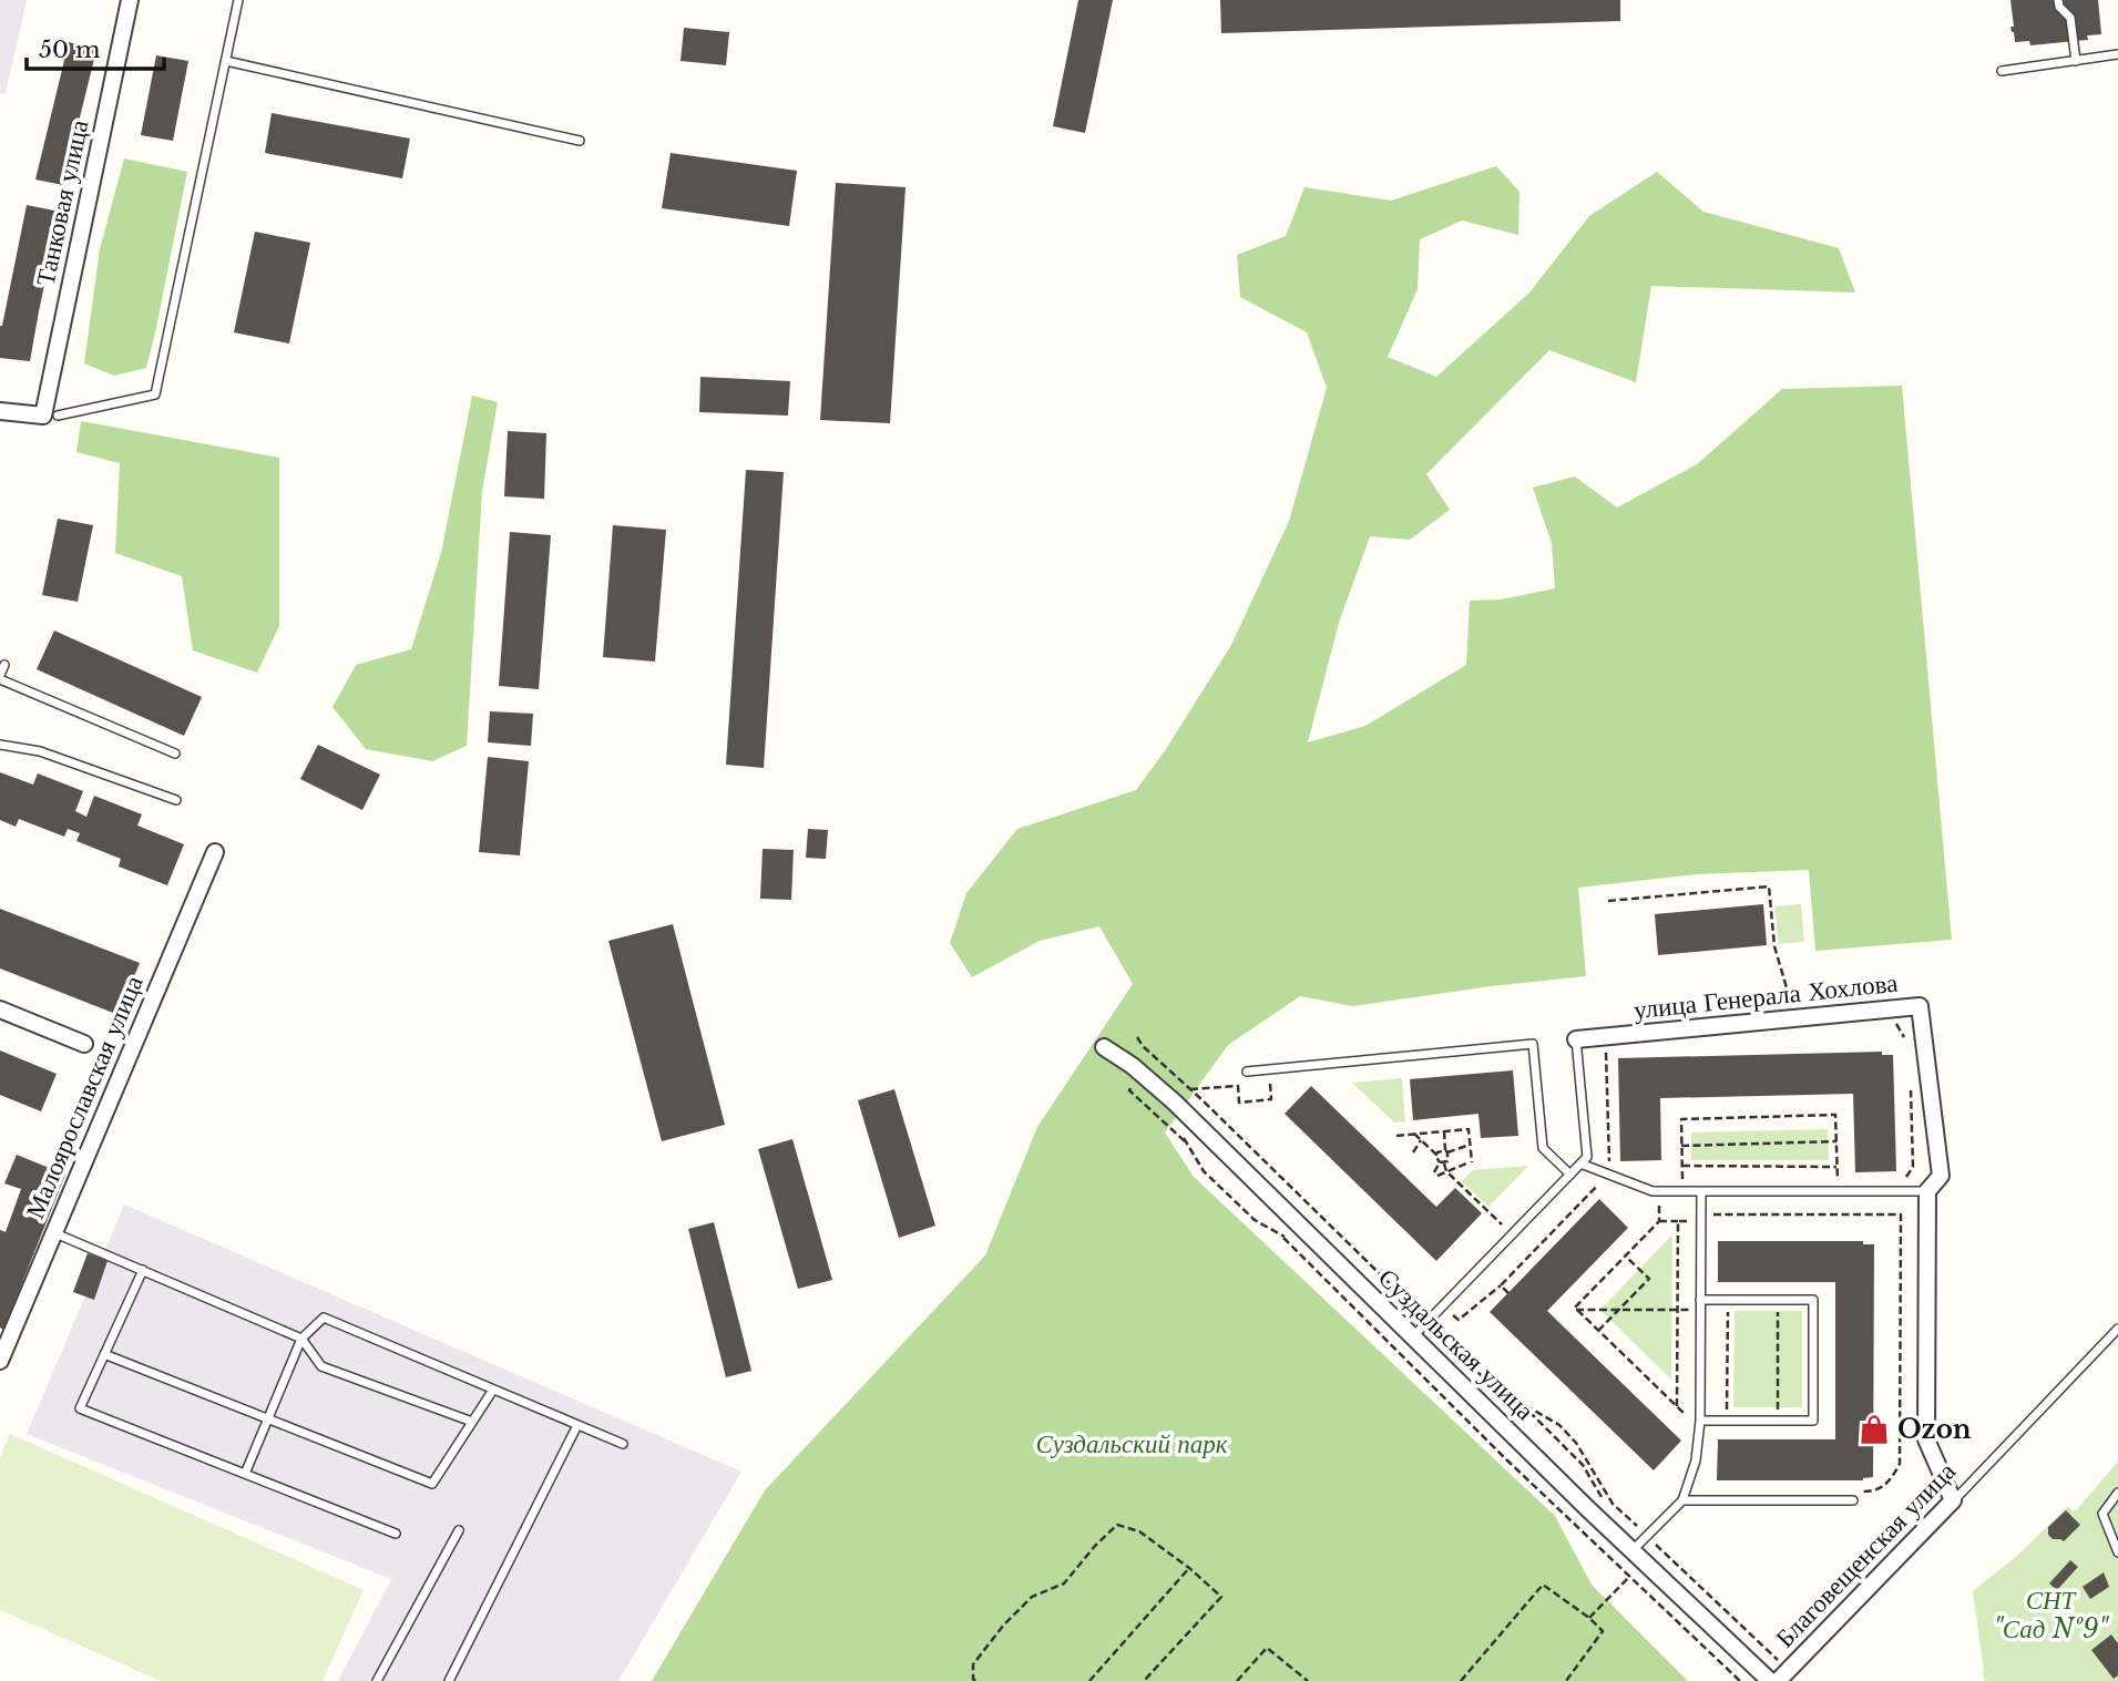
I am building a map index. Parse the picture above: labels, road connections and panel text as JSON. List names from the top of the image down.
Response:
{
  "streets": {
    "street": [
      "Танковая улица",
      "улица Генерала Хохлова",
      "Малоярославская улица",
      "Суздальская улица",
      "Благовещенская улица"
    ]
  },
  "crossings": [
    ["улица Генерала Хохлова", "Благовещенская улица"]
  ],
  "parks": ["Суздальский парк", "СНТ \"Сад №9\""],
  "places": {
    "shop": ["Ozon"]
  },
  "scale_bar": "50 m"
}
